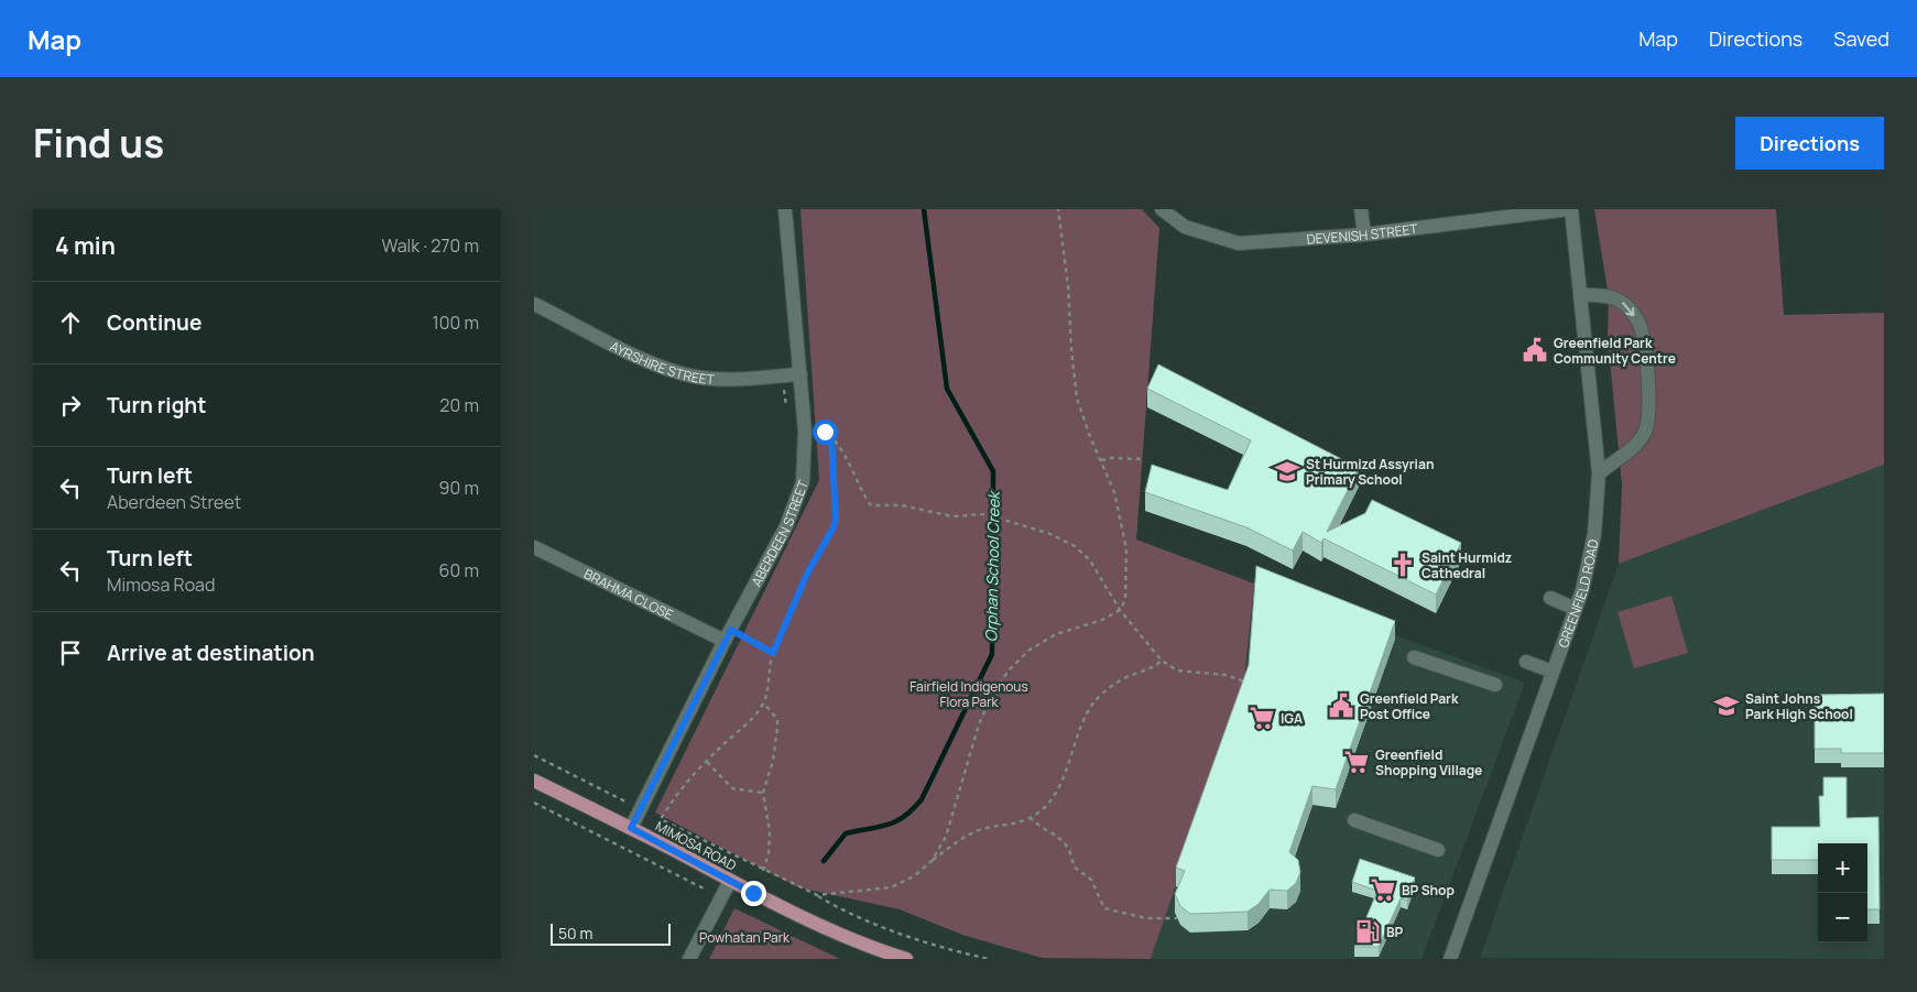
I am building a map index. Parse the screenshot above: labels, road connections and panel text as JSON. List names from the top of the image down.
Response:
{
  "streets": {
    "main road": ["MIMOSA ROAD"],
    "street": [
      "DEVENISH STREET",
      "AYRSHIRE STREET",
      "ABERDEEN STREET",
      "GREENFIELD ROAD",
      "BRAHMA CLOSE"
    ]
  },
  "crossings": [
    ["DEVENISH STREET", "GREENFIELD ROAD"],
    ["AYRSHIRE STREET", "ABERDEEN STREET"],
    ["ABERDEEN STREET", "BRAHMA CLOSE"],
    ["ABERDEEN STREET", "MIMOSA ROAD"]
  ],
  "water": ["Orphan School Creek"],
  "parks": ["Fairfield Indigenous Flora Park", "Powhatan Park"],
  "places": {
    "public building": ["Greenfield Park Community Centre", "Greenfield Park Post Office"],
    "school or university": ["St Hurmizd Assyrian Primary School", "Saint Johns Park High School"],
    "church": ["Saint Hurmidz Cathedral"],
    "supermarket": ["IGA", "Greenfield Shopping Village", "BP Shop"],
    "fuel station": ["BP"]
  },
  "scale_bar": "50 m",
  "page": {
    "header": "Map",
    "nav": ["Map", "Directions", "Saved"],
    "title": "Find us",
    "buttons": "Directions",
    "heading": ["4 min", "Walk · 270 m"],
    "list": [
      ["Continue", "100 m"],
      ["Turn right", "20 m"],
      ["Turn left", "Aberdeen Street", "90 m"],
      ["Turn left", "Mimosa Road", "60 m"],
      "Arrive at destination"
    ],
    "map_buttons": ["+", "−"],
    "scale": "50 m"
  }
}
